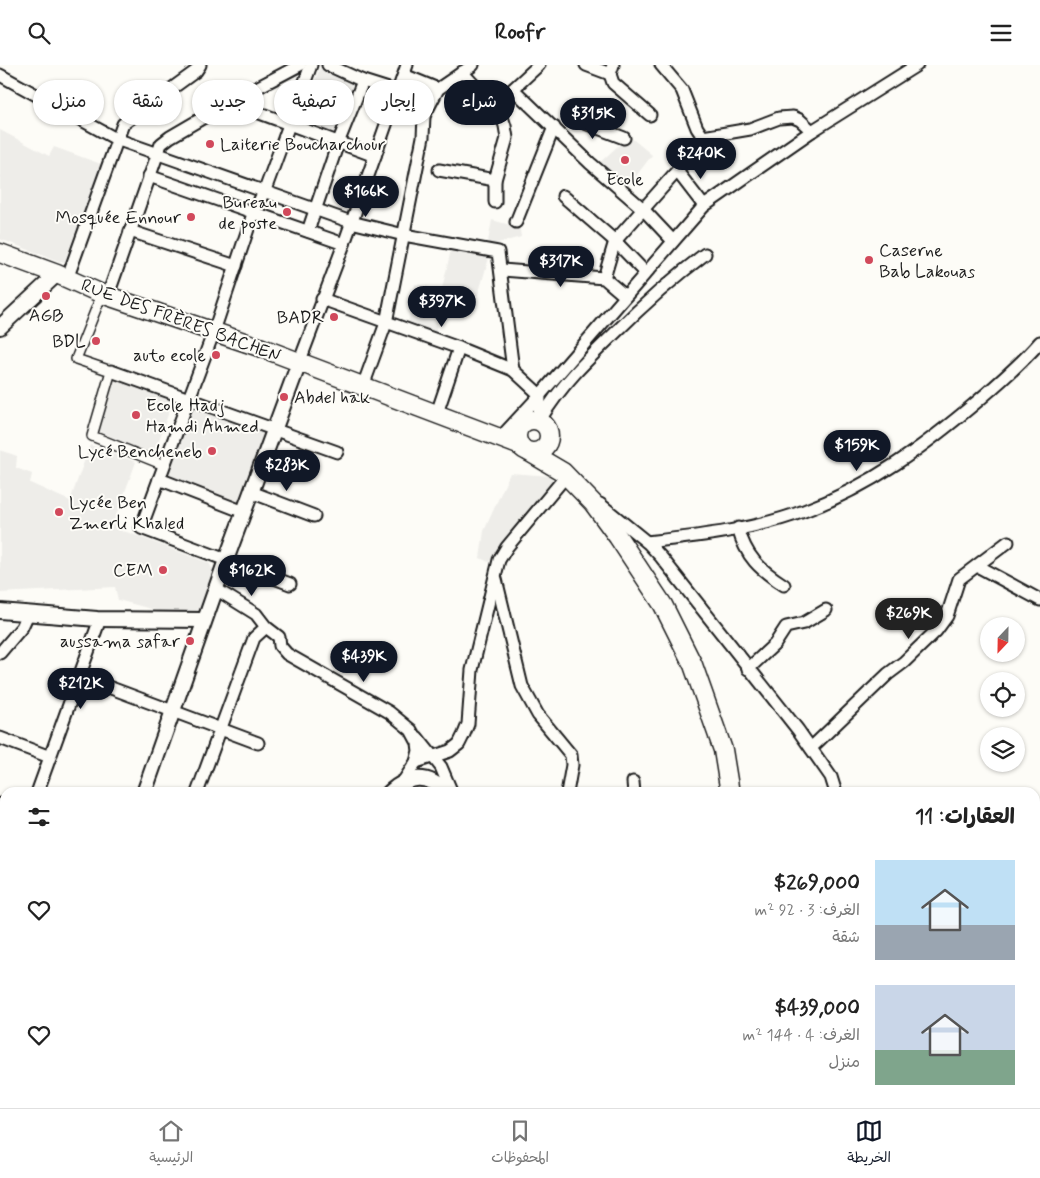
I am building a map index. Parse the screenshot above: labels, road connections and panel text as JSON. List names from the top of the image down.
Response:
{
  "streets": {
    "main road": ["RUE DES FRÈRES BACHEN"]
  },
  "places": [
    "Laiterie Boucharchour",
    "Ecole",
    "Bureau de poste",
    "Mosquée Ennour",
    "Caserne Bab Lakouas",
    "AGB",
    "BADR",
    "BDL",
    "auto ecole",
    "Abdel hak",
    "Ecole Hadj Hamdi Ahmed",
    "Lycé Bencheneb",
    "Lycée Ben Zmerli Khaled",
    "CEM",
    "aussama safar"
  ],
  "north": "bottom",
  "page": {
    "header": "Roofr",
    "chip": [
      "شراء",
      "إيجار",
      "تصفية",
      "جديد",
      "شقة",
      "منزل"
    ],
    "price": [
      "$315K",
      "$240K",
      "$166K",
      "$317K",
      "$397K",
      "$159K",
      "$283K",
      "$162K",
      "$269K",
      "$439K",
      "$212K"
    ],
    "heading": "العقارات: 11",
    "list": [
      {
        "name": "$269,000",
        "note": "الغرف: 3 · 92 m² · شقة"
      },
      {
        "name": "$439,000",
        "note": "الغرف: 4 · 144 m² · منزل"
      }
    ],
    "tabs": ["الخريطة", "المحفوظات", "الرئيسية"]
  }
}
